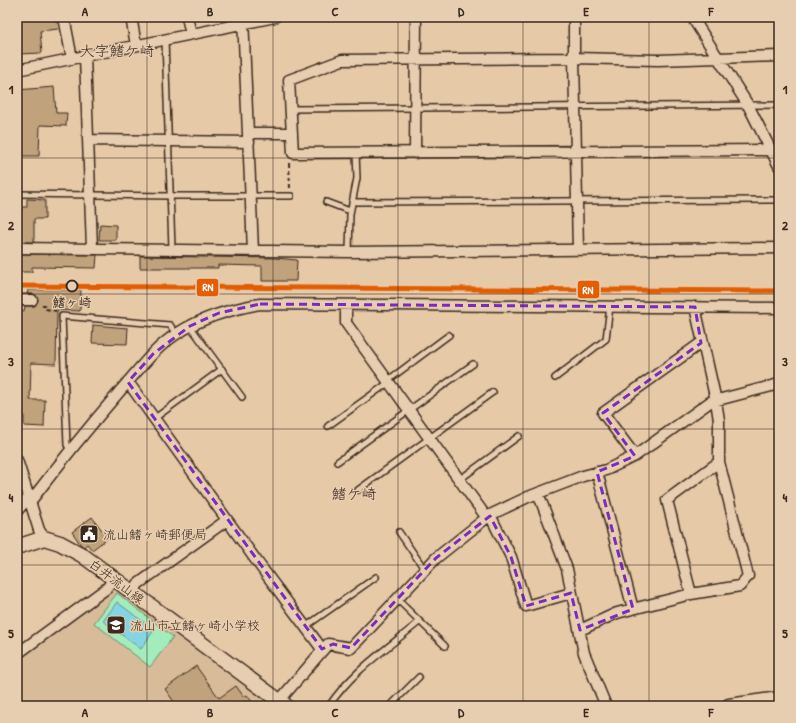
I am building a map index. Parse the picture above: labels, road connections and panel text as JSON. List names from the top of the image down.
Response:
{
  "streets": {
    "main road": ["白井流山線"]
  },
  "districts": ["大字鰭ケ崎", "鰭ケ崎"],
  "places": {
    "other": ["鰭ヶ崎"],
    "public building": ["流山鰭ヶ崎郵便局"],
    "school or university": ["流山市立鰭ヶ崎小学校"]
  },
  "lines": ["transit line RN"],
  "grid": {
    "columns": [
      "A",
      "B",
      "C",
      "D",
      "E",
      "F"
    ],
    "rows": [
      "1",
      "2",
      "3",
      "4",
      "5"
    ]
  }
}
